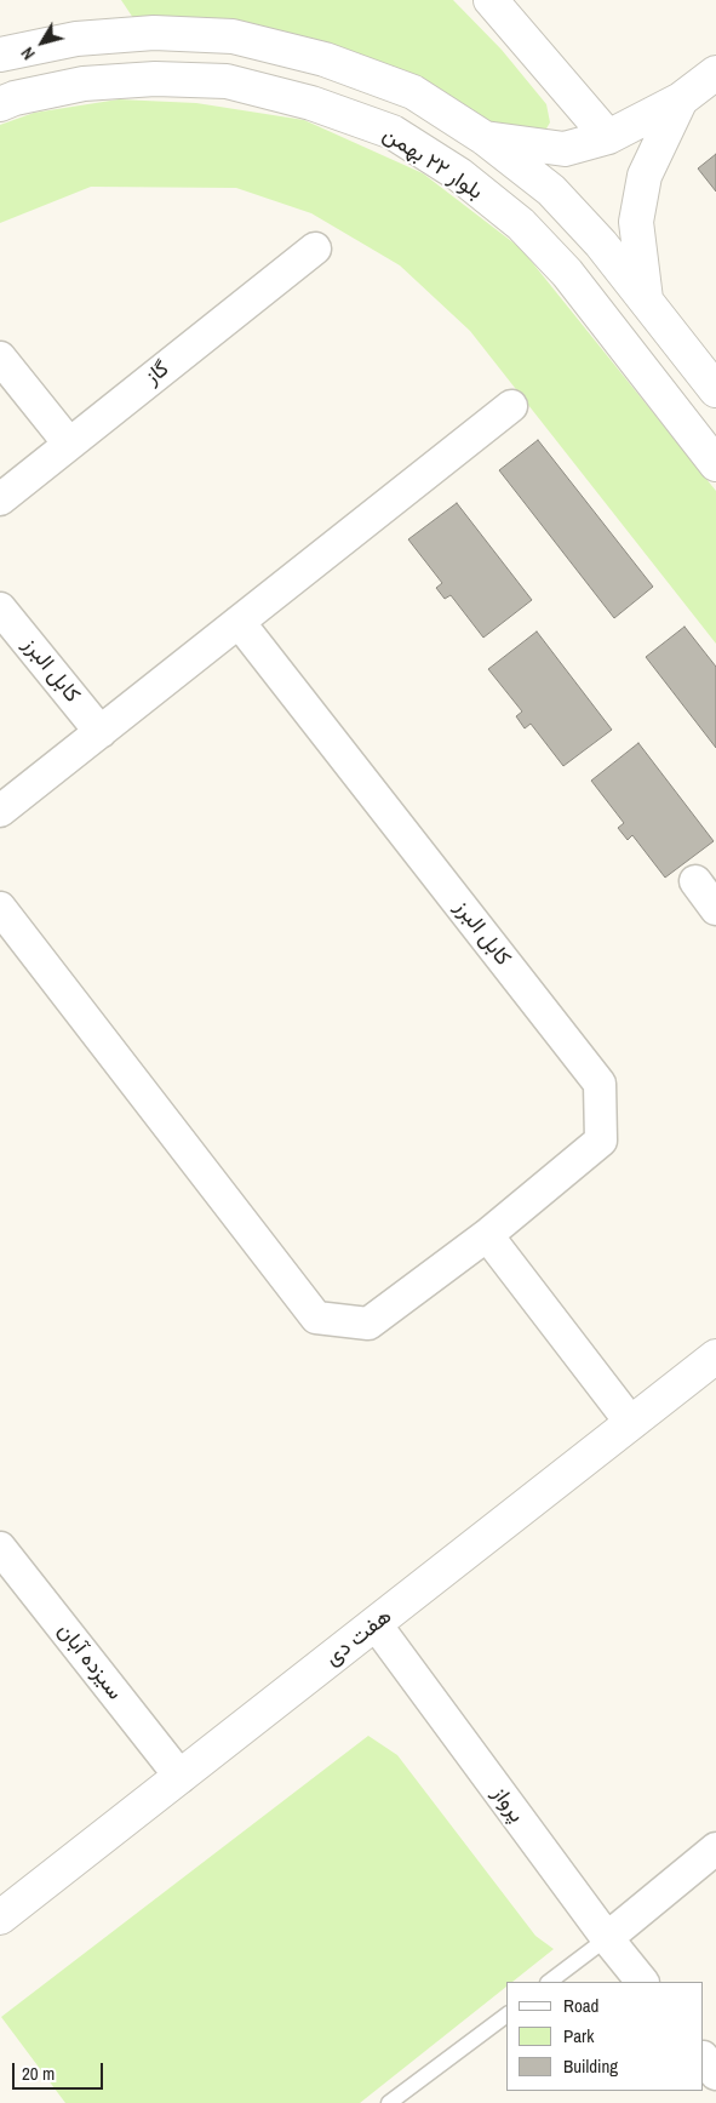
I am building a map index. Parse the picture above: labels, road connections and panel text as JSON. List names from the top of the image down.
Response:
{
  "streets": {
    "main road": ["بلوار ۲۲ بهمن", "هفت دی"],
    "street": [
      "گاز",
      "کابل البرز",
      "سیزده آبان",
      "پرواز"
    ]
  },
  "crossings": [
    ["هفت دی", "سیزده آبان"],
    ["هفت دی", "پرواز"]
  ],
  "legend": ["Road", "Park", "Building"],
  "scale_bar": "20 m",
  "north": "bottom left"
}
